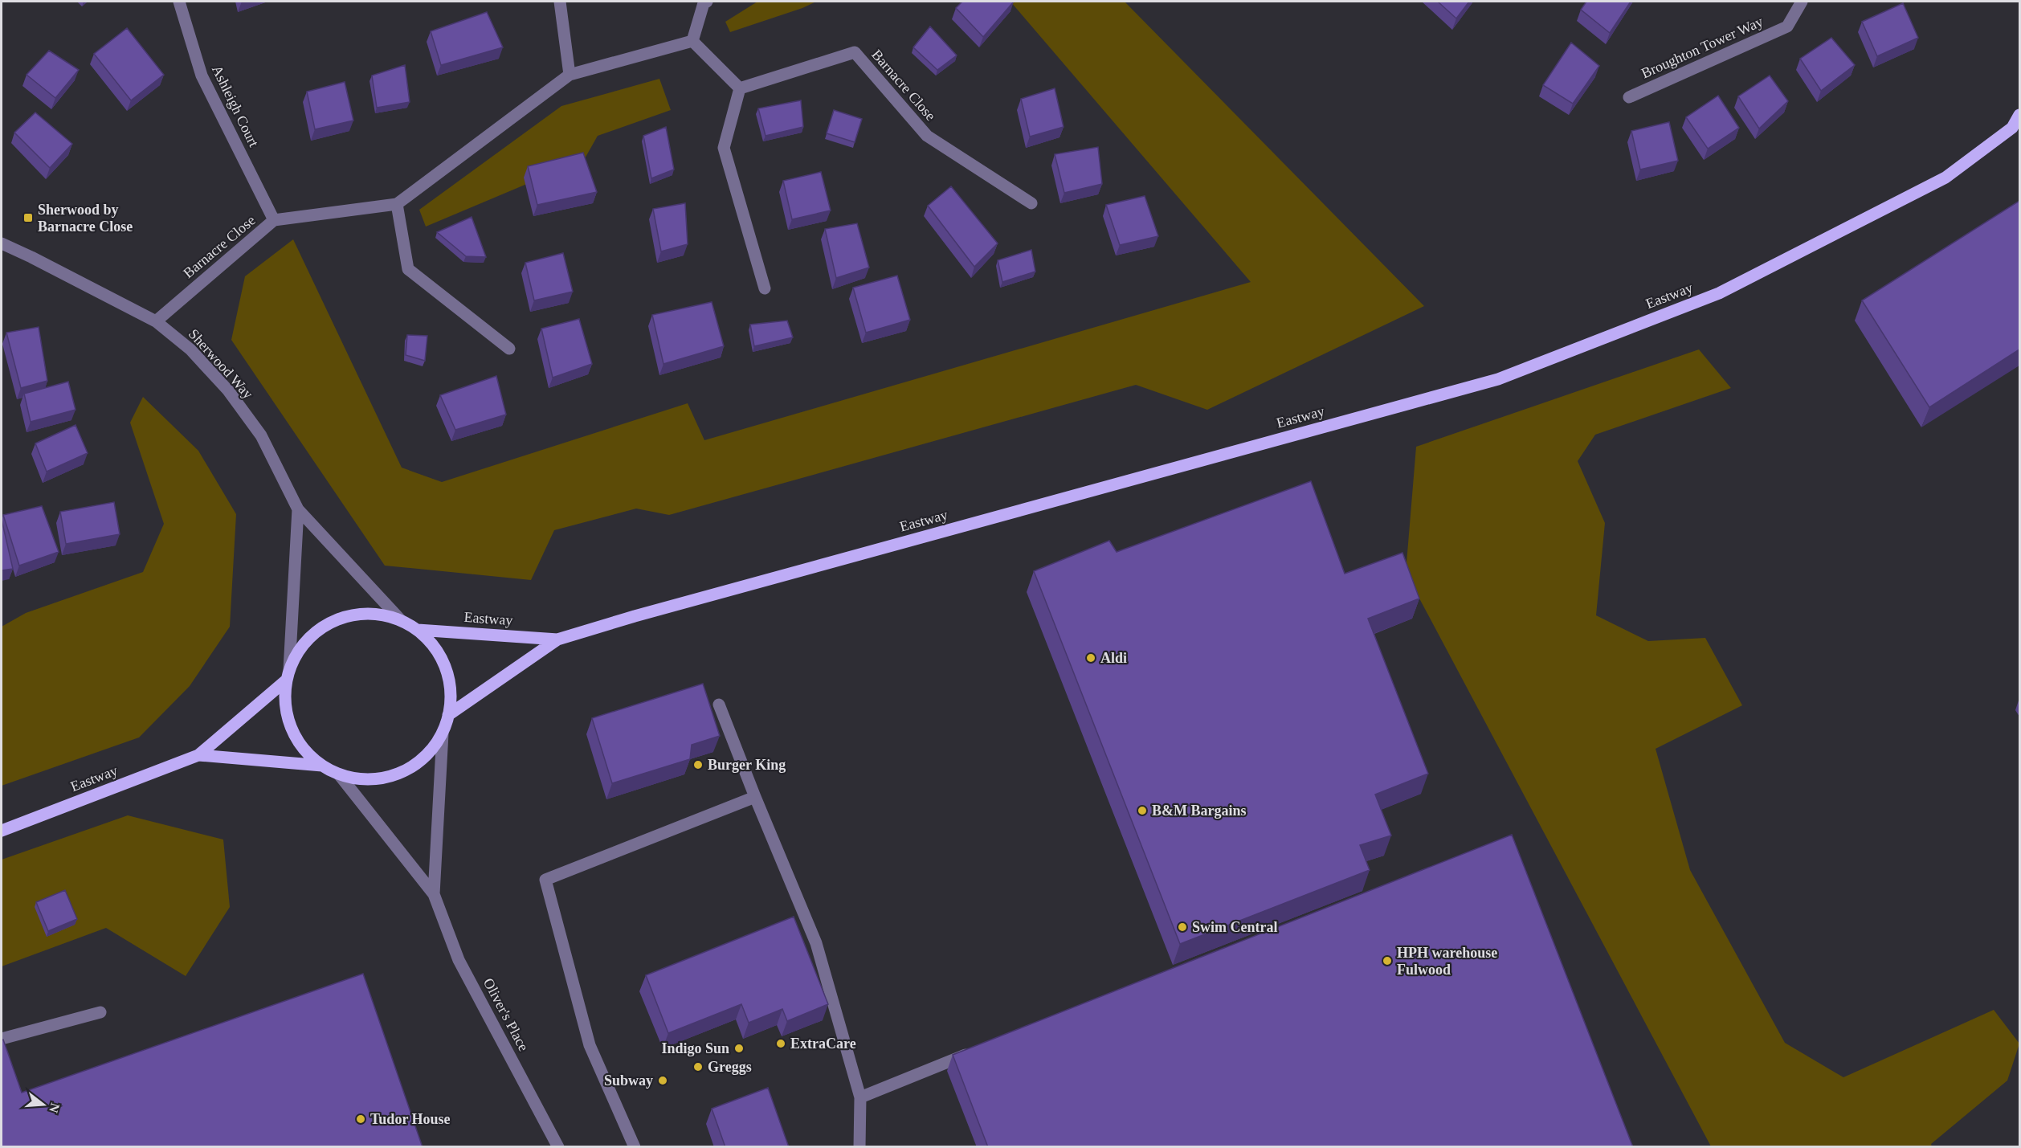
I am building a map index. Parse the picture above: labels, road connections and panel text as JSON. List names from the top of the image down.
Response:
{
  "streets": {
    "main road": ["Eastway"],
    "street": [
      "Broughton Tower Way",
      "Barnacre Close",
      "Ashleigh Court",
      "Sherwood Way",
      "Oliver's Place"
    ]
  },
  "crossings": [
    ["Barnacre Close", "Ashleigh Court"],
    ["Barnacre Close", "Sherwood Way"],
    ["Eastway", "Sherwood Way"],
    ["Eastway", "Oliver's Place"],
    ["Sherwood Way", "Oliver's Place"]
  ],
  "places": {
    "transit": ["Sherwood by Barnacre Close"],
    "other": [
      "Aldi",
      "Burger King",
      "B&M Bargains",
      "Swim Central",
      "HPH warehouse Fulwood",
      "ExtraCare",
      "Indigo Sun",
      "Greggs",
      "Subway",
      "Tudor House"
    ]
  },
  "north": "right"
}
